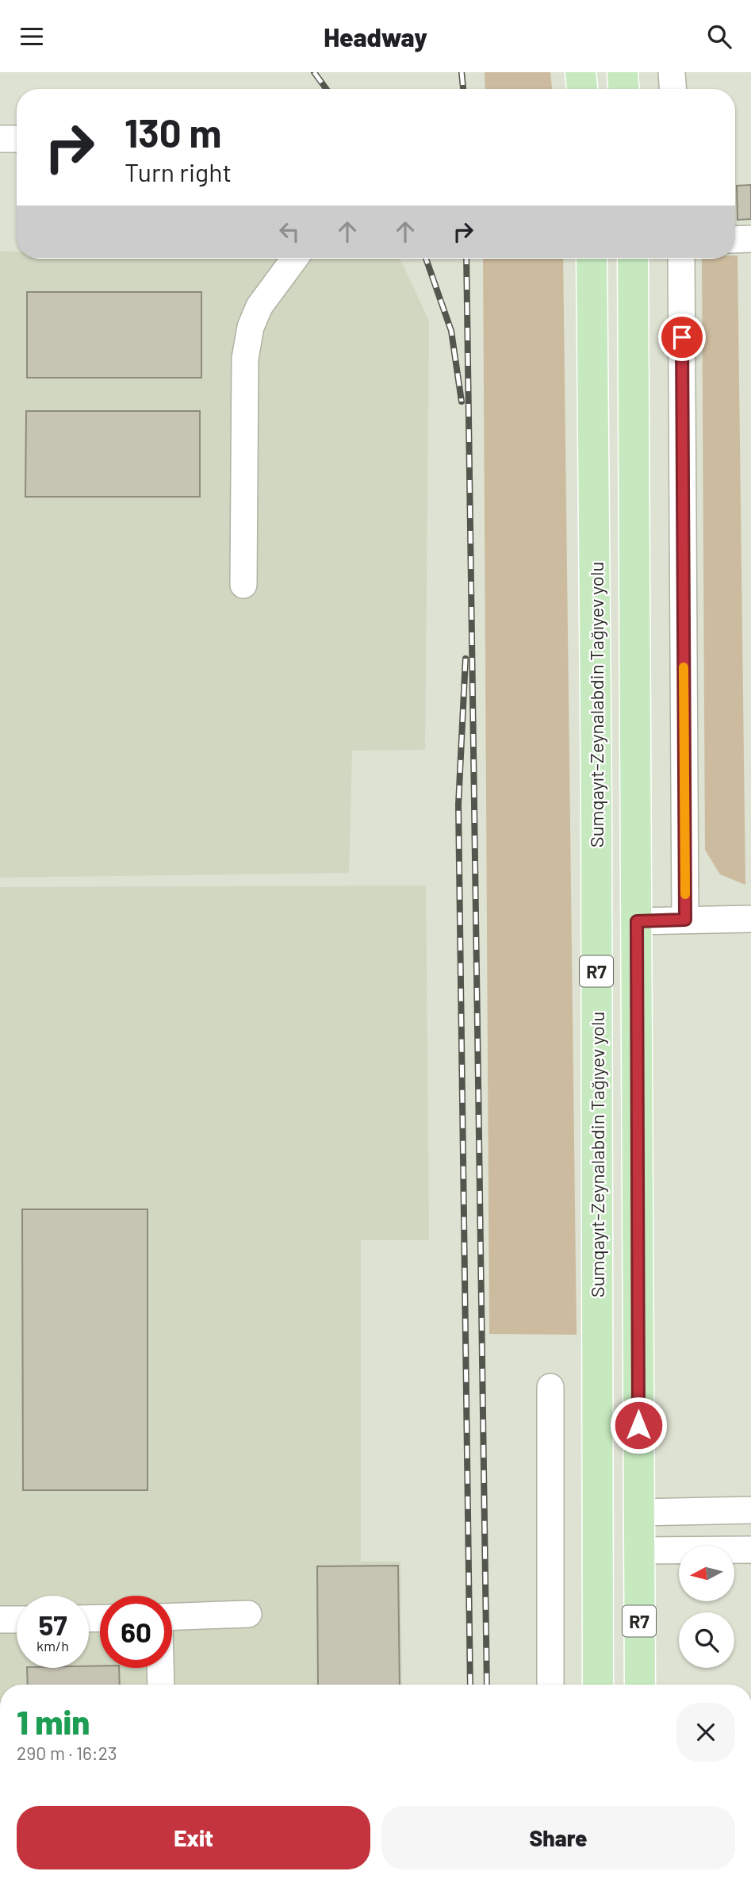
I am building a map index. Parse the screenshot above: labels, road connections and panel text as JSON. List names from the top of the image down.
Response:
{
  "streets": {
    "main road": ["Sumqayıt-Zeynalabdin Tağıyev yolu", "R7"]
  },
  "north": "left",
  "page": {
    "header": "Headway",
    "turn": ["130 m", "Turn right"],
    "speed": "57 km/h",
    "limit": "60",
    "heading": ["1 min", "290 m · 16:23"],
    "buttons": ["Exit", "Share"]
  }
}
